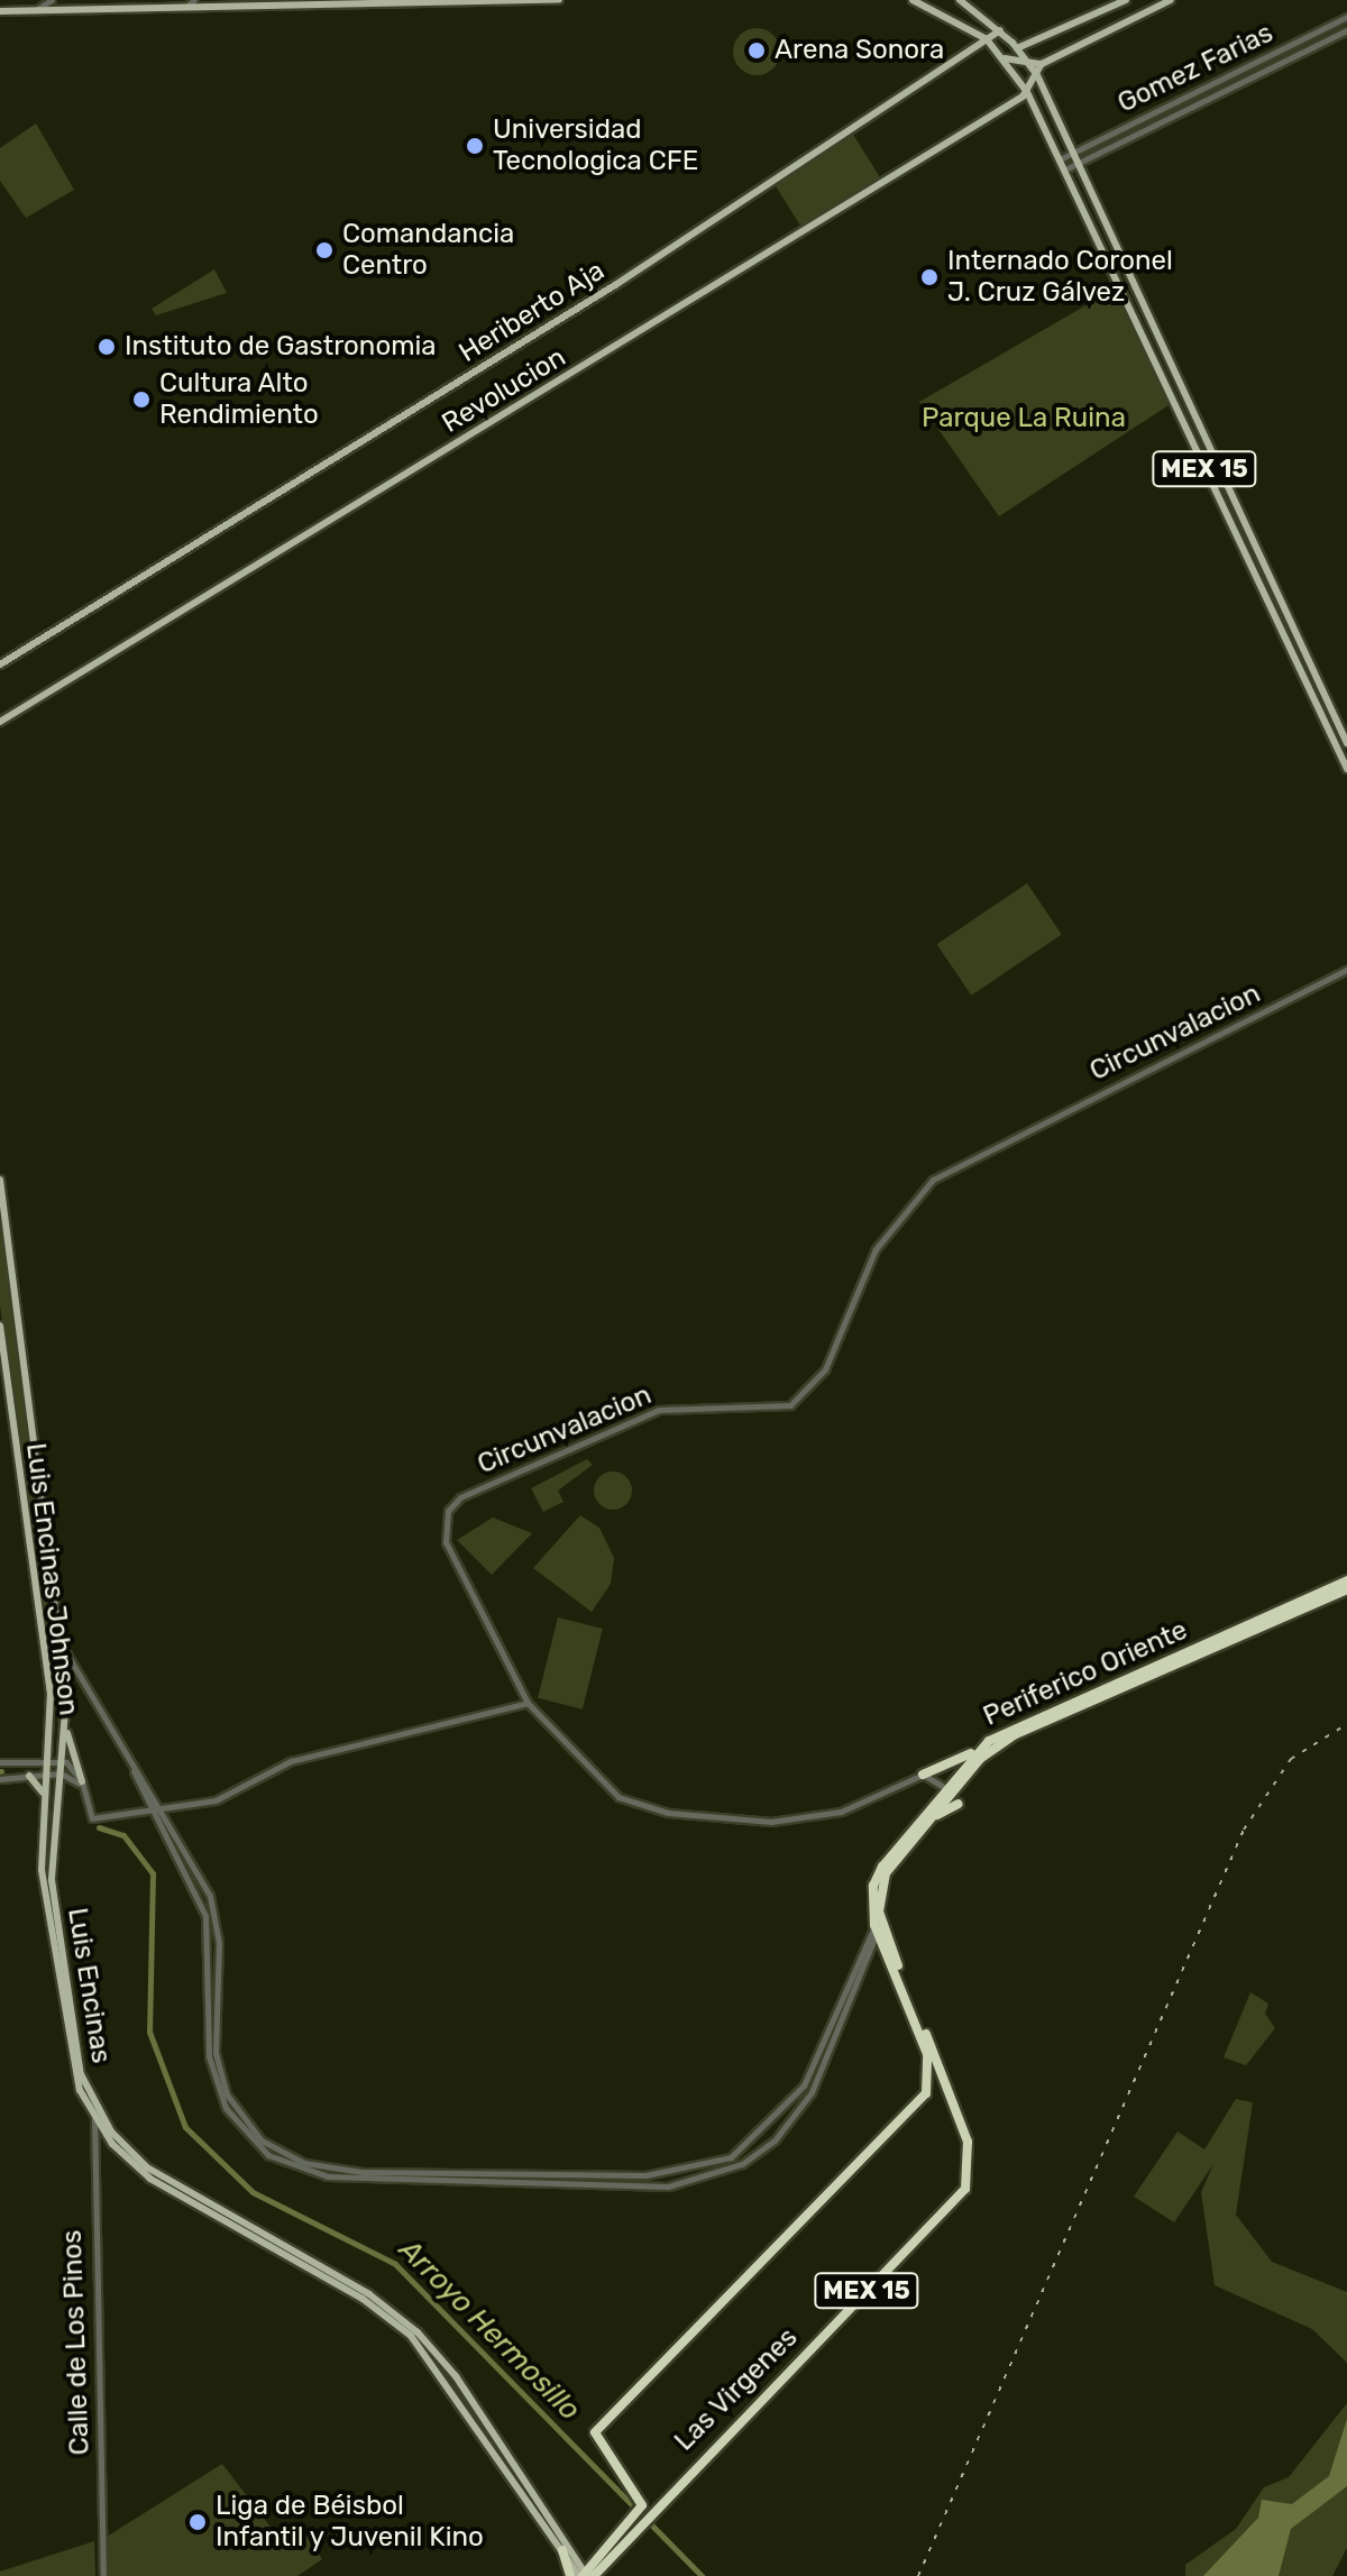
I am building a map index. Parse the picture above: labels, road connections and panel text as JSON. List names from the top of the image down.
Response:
{
  "streets": {
    "highway": ["MEX 15", "Periferico Oriente", "Las Virgenes"],
    "main road": [
      "Heriberto Aja",
      "Revolucion",
      "Luis Encinas Johnson",
      "Luis Encinas"
    ],
    "street": ["Gomez Farias", "Circunvalacion", "Calle de Los Pinos"]
  },
  "crossings": [
    ["Gomez Farias", "MEX 15"],
    ["Heriberto Aja", "MEX 15"],
    ["Revolucion", "MEX 15"],
    ["MEX 15", "Luis Encinas Johnson"],
    ["MEX 15", "Luis Encinas"],
    ["MEX 15", "Las Virgenes"],
    ["Luis Encinas Johnson", "Luis Encinas"],
    ["Luis Encinas Johnson", "Calle de Los Pinos"],
    ["Periferico Oriente", "Las Virgenes"],
    ["Luis Encinas", "Calle de Los Pinos"]
  ],
  "water": ["Arroyo Hermosillo"],
  "parks": ["Parque La Ruina"],
  "places": [
    "Arena Sonora",
    "Universidad Tecnologica CFE",
    "Comandancia Centro",
    "Internado Coronel J. Cruz Gálvez",
    "Instituto de Gastronomia",
    "Cultura Alto Rendimiento",
    "Liga de Béisbol Infantil y Juvenil Kino"
  ]
}
